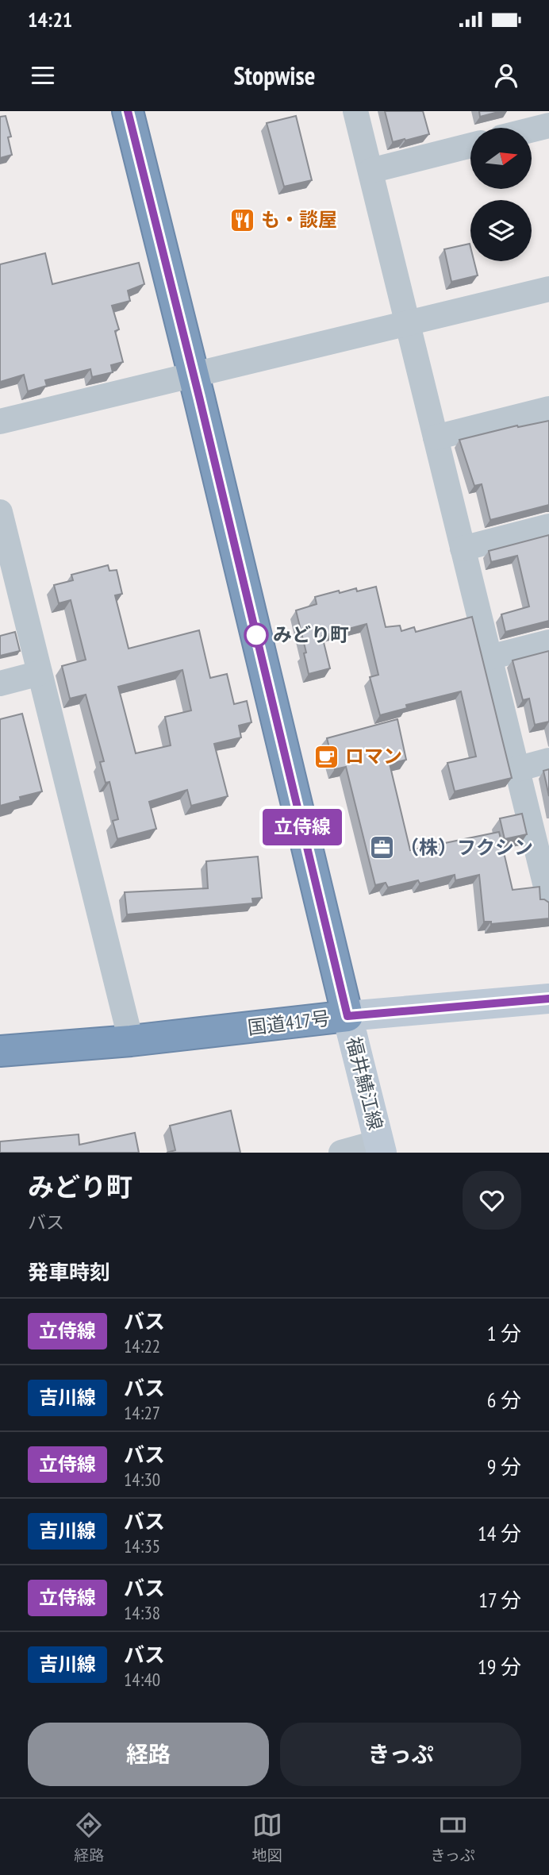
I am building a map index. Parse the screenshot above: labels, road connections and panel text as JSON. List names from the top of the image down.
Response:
{
  "streets": {
    "highway": ["国道417号"],
    "main road": ["福井鯖江線"]
  },
  "crossings": [
    ["国道417号", "福井鯖江線"]
  ],
  "places": {
    "restaurant": ["も・談屋"],
    "other": ["みどり町"],
    "cafe": ["ロマン"],
    "office": ["（株）フクシン"]
  },
  "lines": ["bus line 立侍線"],
  "north": "right",
  "page": {
    "status": "14:21",
    "header": "Stopwise",
    "on_map": "立侍線",
    "heading": [
      ["みどり町", "バス"],
      "発車時刻"
    ],
    "list": [
      {
        "mark": "立侍線",
        "name": "バス",
        "note": "14:22",
        "value": "1 分"
      },
      {
        "mark": "吉川線",
        "name": "バス",
        "note": "14:27",
        "value": "6 分"
      },
      {
        "mark": "立侍線",
        "name": "バス",
        "note": "14:30",
        "value": "9 分"
      },
      {
        "mark": "吉川線",
        "name": "バス",
        "note": "14:35",
        "value": "14 分"
      },
      {
        "mark": "立侍線",
        "name": "バス",
        "note": "14:38",
        "value": "17 分"
      },
      {
        "mark": "吉川線",
        "name": "バス",
        "note": "14:40",
        "value": "19 分"
      }
    ],
    "buttons": ["経路", "きっぷ"],
    "tabs": ["経路", "地図", "きっぷ"]
  }
}
